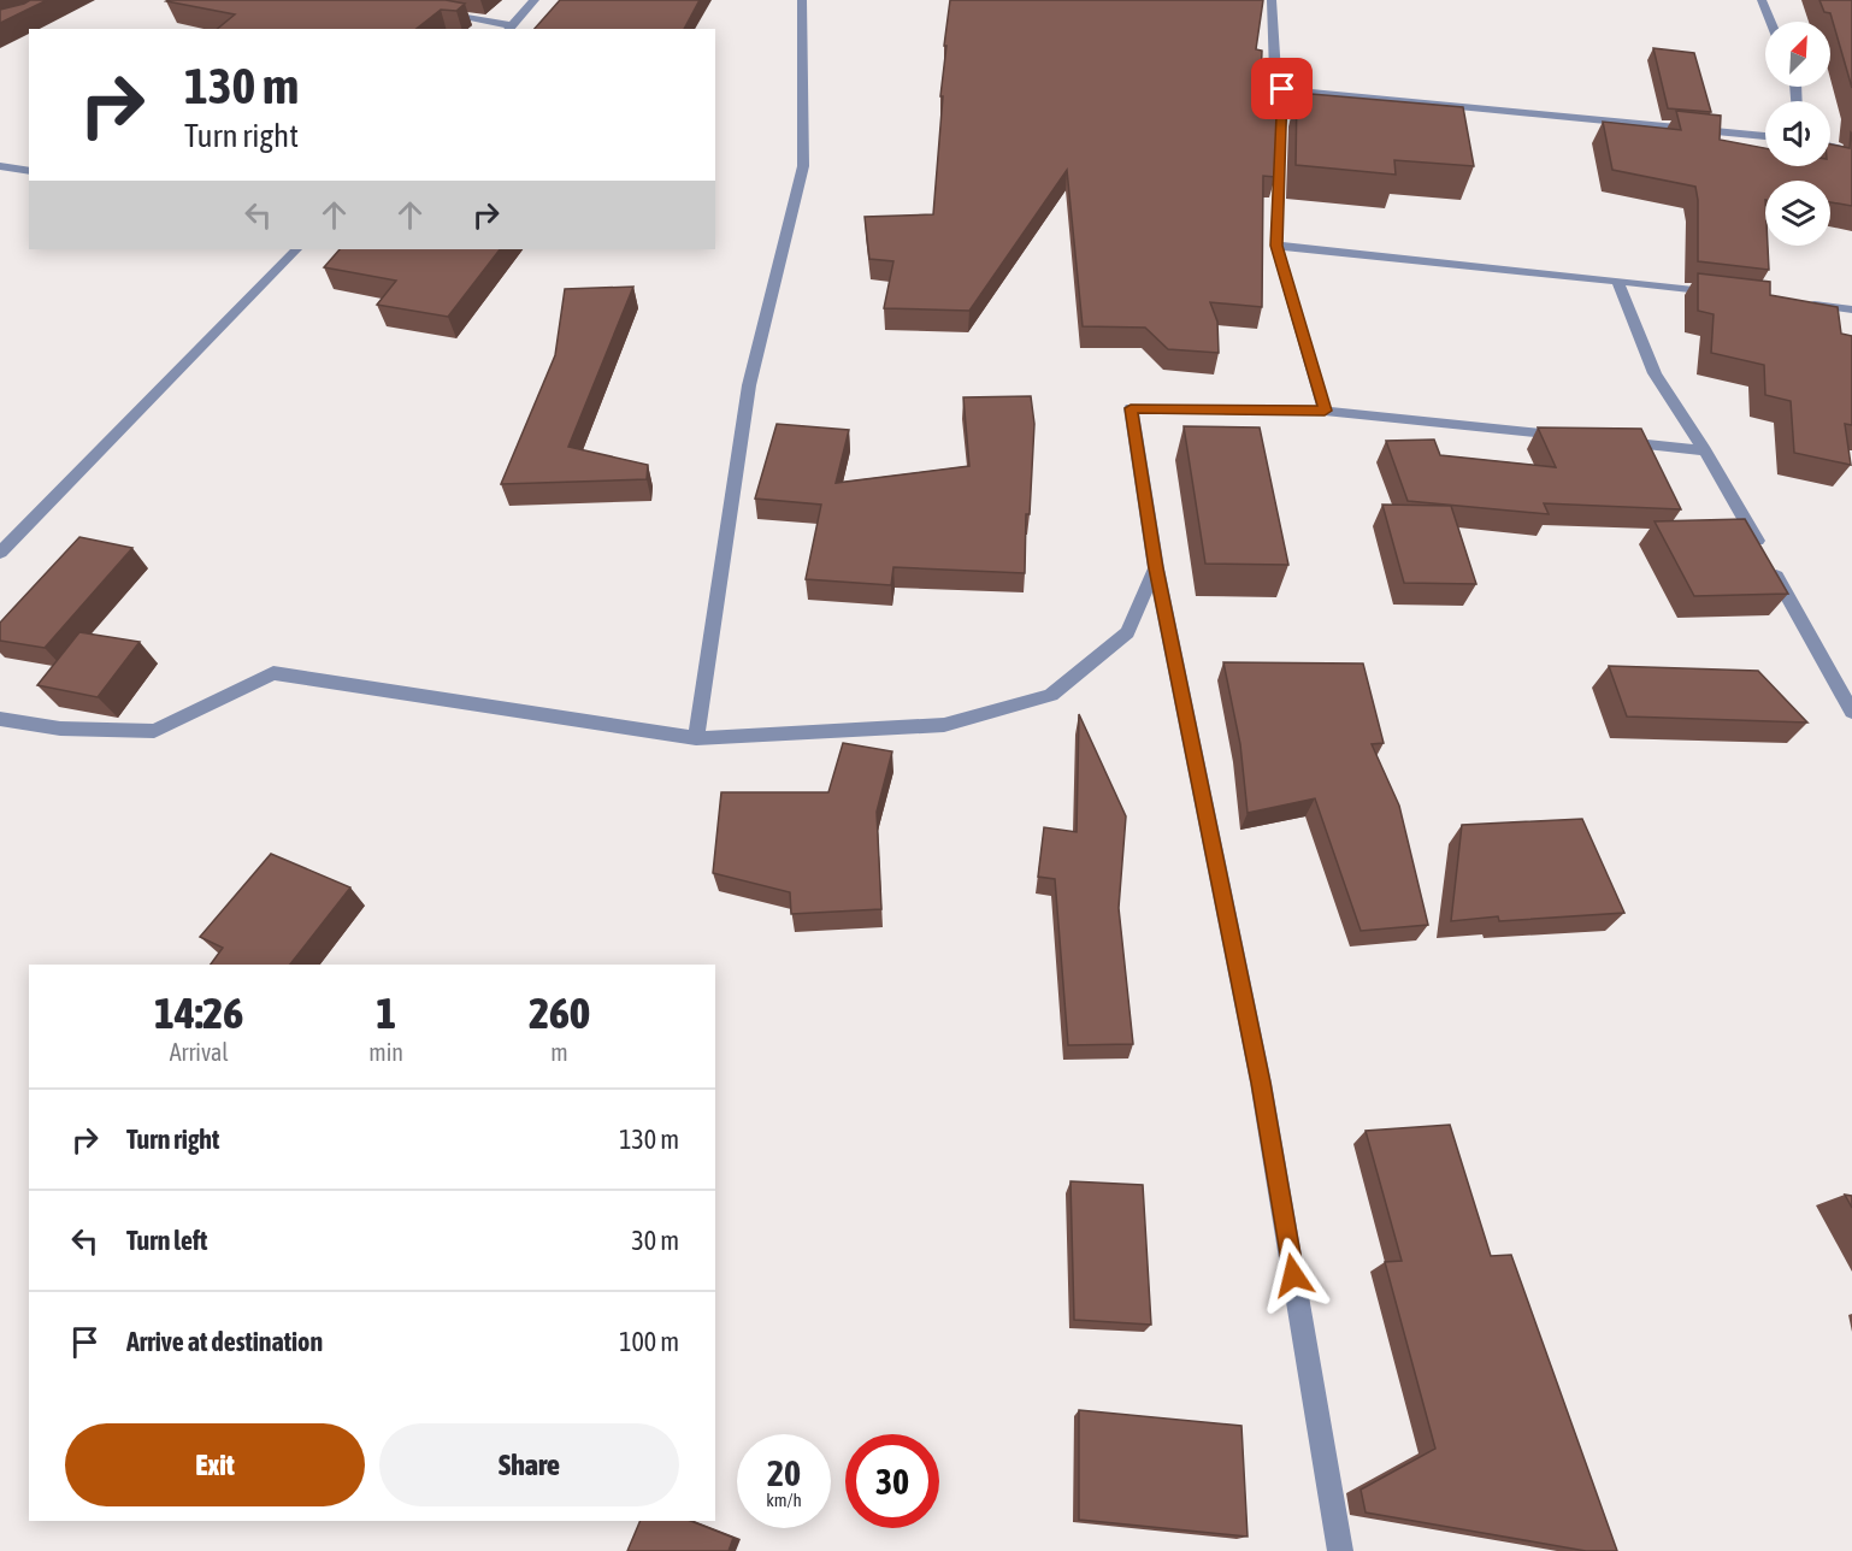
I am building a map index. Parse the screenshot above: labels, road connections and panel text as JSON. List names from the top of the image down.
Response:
{
  "north": "top right",
  "page": {
    "turn": ["130 m", "Turn right"],
    "eta": [
      "14:26",
      "Arrival",
      "1",
      "min",
      "260",
      "m"
    ],
    "list": [
      {
        "name": "Turn right",
        "value": "130 m"
      },
      {
        "name": "Turn left",
        "value": "30 m"
      },
      {
        "name": "Arrive at destination",
        "value": "100 m"
      }
    ],
    "buttons": ["Exit", "Share"],
    "speed": "20 km/h",
    "limit": "30"
  }
}
